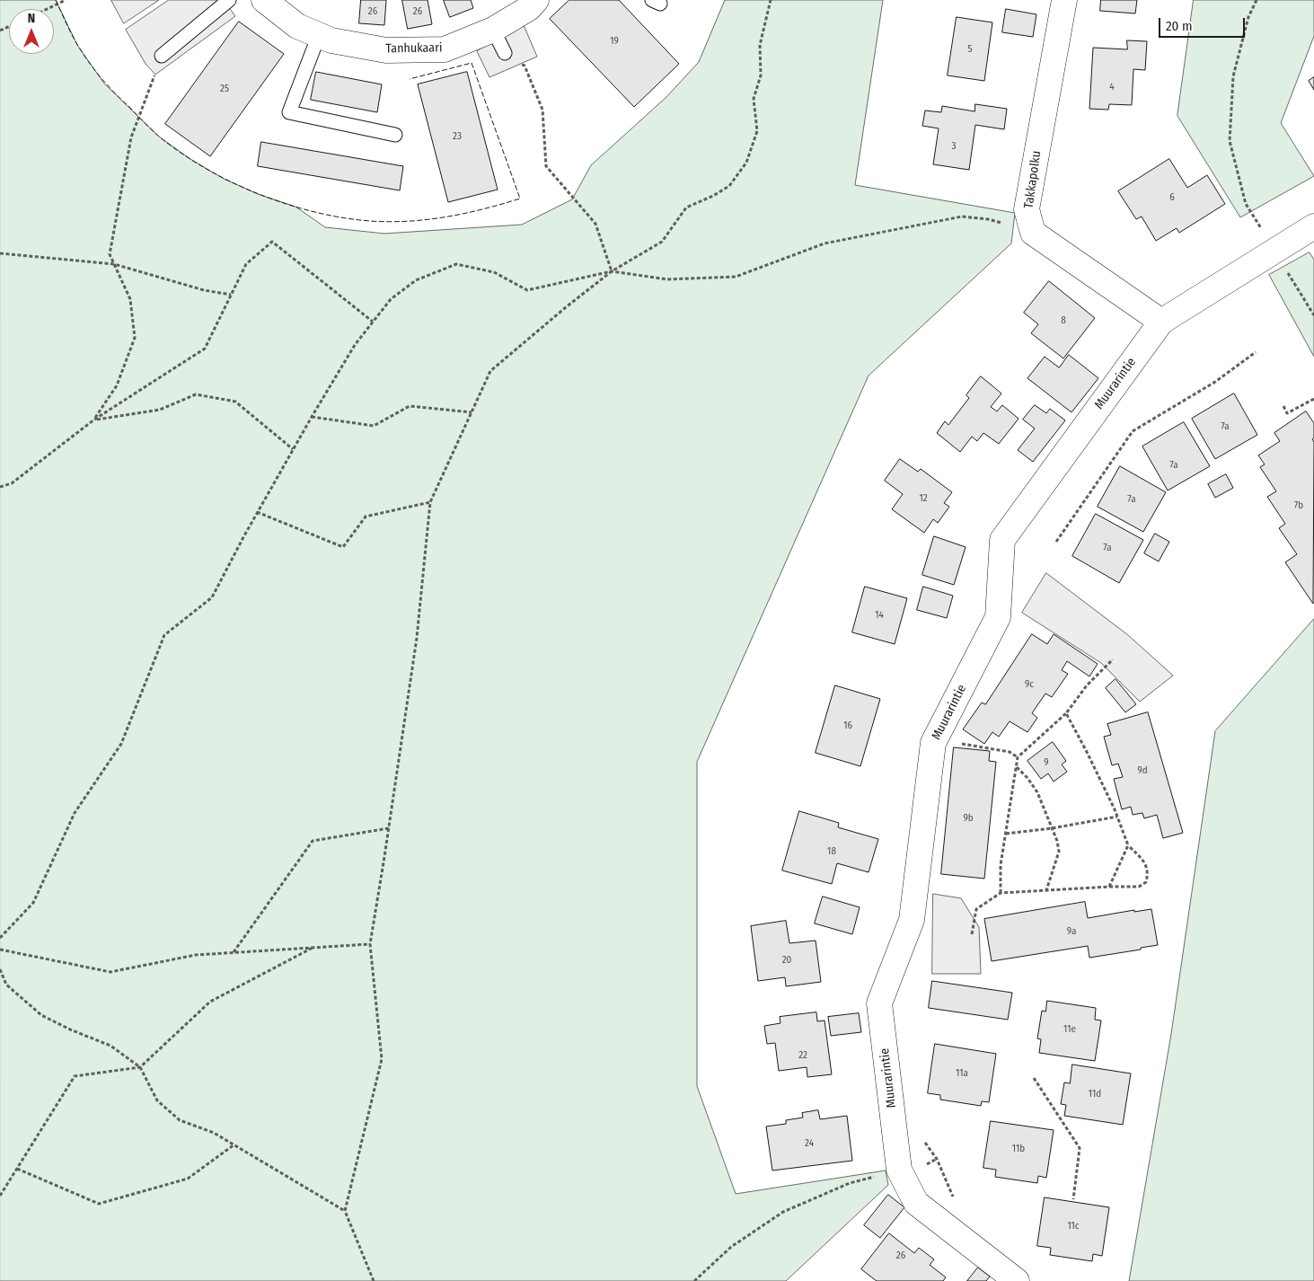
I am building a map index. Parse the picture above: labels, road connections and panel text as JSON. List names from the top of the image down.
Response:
{
  "streets": {
    "street": ["Tanhukaari", "Takkapolku", "Muurarintie"]
  },
  "house_numbers": [
    "26",
    "26",
    "19",
    "5",
    "4",
    "25",
    "23",
    "3",
    "6",
    "8",
    "7a",
    "7a",
    "12",
    "7a",
    "7b",
    "7a",
    "14",
    "9c",
    "16",
    "9",
    "9d",
    "9b",
    "18",
    "9a",
    "20",
    "11e",
    "22",
    "11a",
    "11d",
    "24",
    "11b",
    "11c",
    "26"
  ],
  "scale_bar": "20 m",
  "north": "top"
}
